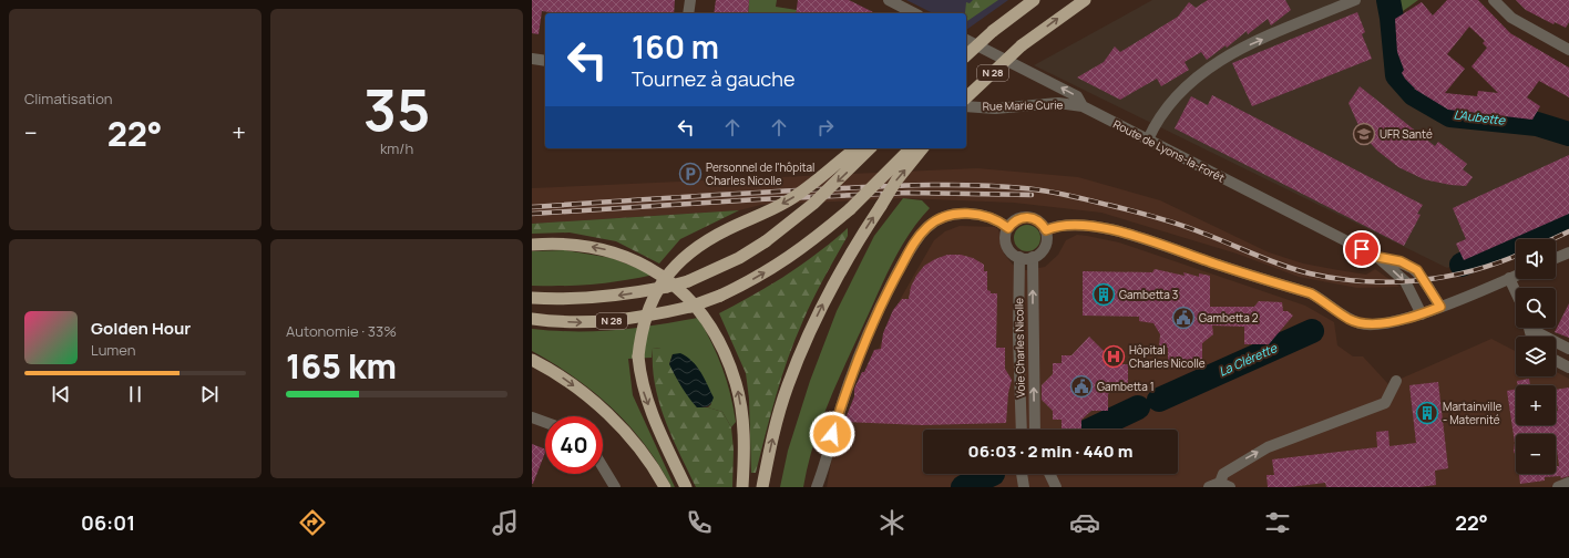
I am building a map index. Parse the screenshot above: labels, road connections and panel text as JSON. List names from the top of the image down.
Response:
{
  "streets": {
    "highway": ["N 28"],
    "street": ["Rue Marie Curie", "Route de Lyons-la-Forêt", "Voie Charles Nicolle"]
  },
  "crossings": [
    ["Rue Marie Curie", "Route de Lyons-la-Forêt"]
  ],
  "water": ["L'Aubette", "La Clérette"],
  "places": {
    "school or university": ["UFR Santé"],
    "parking": ["Personnel de l'hôpital Charles Nicolle"],
    "building": ["Gambetta 3", "Martainville - Maternité"],
    "public building": ["Gambetta 2", "Gambetta 1"],
    "hospital": ["Hôpital Charles Nicolle"]
  },
  "page": {
    "tile": [
      "Climatisation",
      ["35", "km/h"],
      ["Autonomie · 33%", "165 km"]
    ],
    "turn": ["160 m", "Tournez à gauche"],
    "heat": ["−", "22°", "+"],
    "map_buttons": ["+", "−"],
    "song": ["Golden Hour", "Lumen"],
    "limit": "40",
    "trip": "06:03 · 2 min · 440 m",
    "tabs": ["06:01", "22°"]
  }
}
